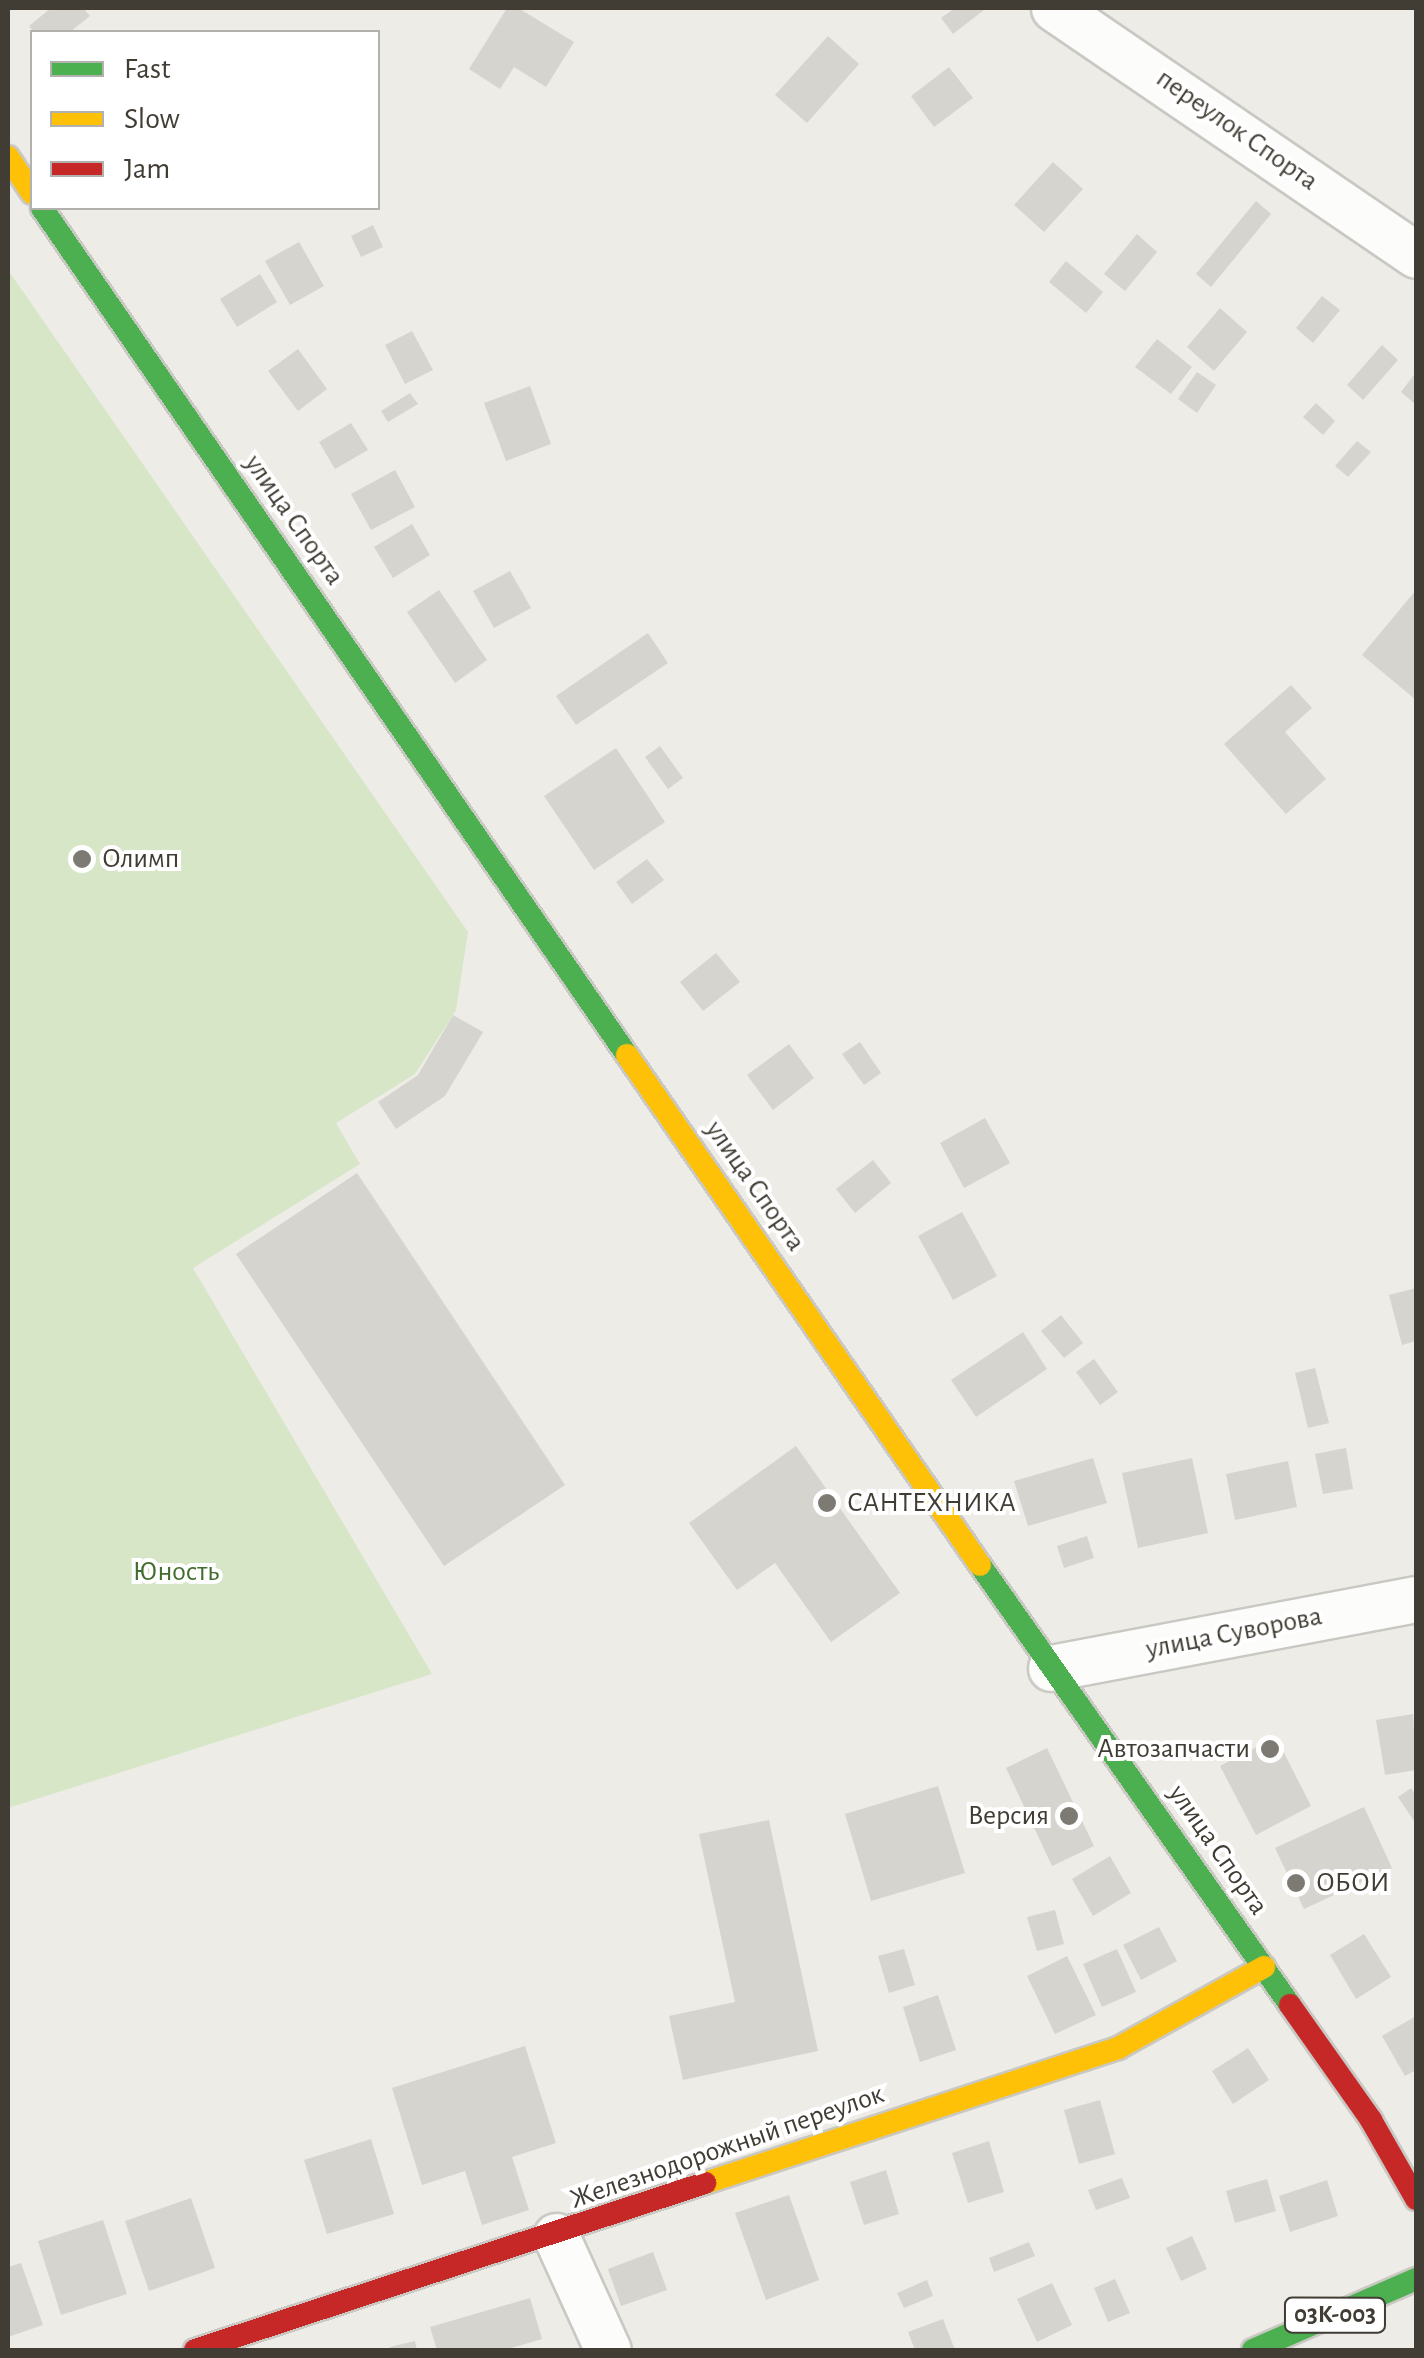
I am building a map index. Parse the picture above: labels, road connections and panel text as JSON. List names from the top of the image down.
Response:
{
  "streets": {
    "street": [
      "переулок Спорта",
      "улица Спорта",
      "улица Суворова",
      "Железнодорожный переулок",
      "03К-003"
    ]
  },
  "crossings": [
    ["улица Спорта", "улица Суворова"],
    ["улица Спорта", "Железнодорожный переулок"]
  ],
  "parks": ["Юность"],
  "places": [
    "Олимп",
    "САНТЕХНИКА",
    "Автозапчасти",
    "Версия",
    "ОБОИ"
  ],
  "legend": ["Fast", "Slow", "Jam"]
}
